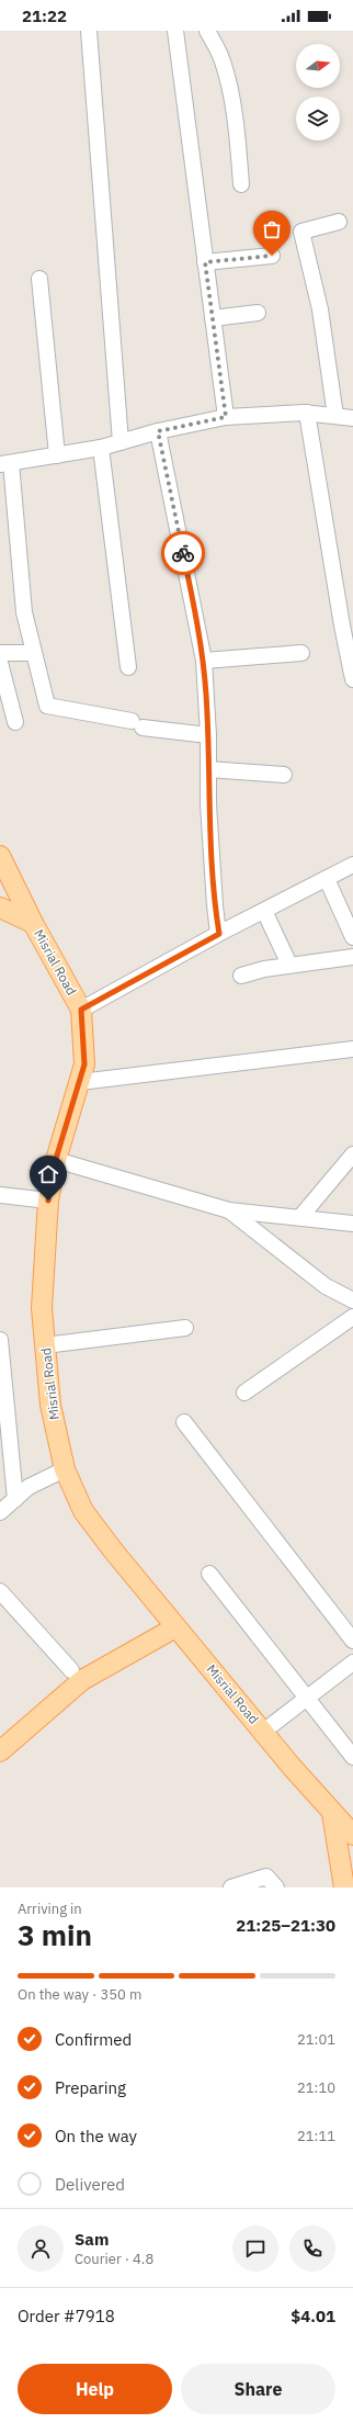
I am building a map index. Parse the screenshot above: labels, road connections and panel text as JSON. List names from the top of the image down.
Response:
{
  "streets": {
    "main road": ["Misrial Road"]
  },
  "north": "right",
  "page": {
    "status": "21:22",
    "heading": ["3 min", "Arriving in", "21:25–21:30"],
    "panel": [
      "Sam",
      "Courier · 4.8",
      "Order #7918",
      "$4.01"
    ],
    "bar": "On the way · 350 m",
    "list": [
      ["Confirmed", "21:01"],
      ["Preparing", "21:10"],
      ["On the way", "21:11"],
      "Delivered"
    ],
    "buttons": ["Help", "Share"]
  }
}
